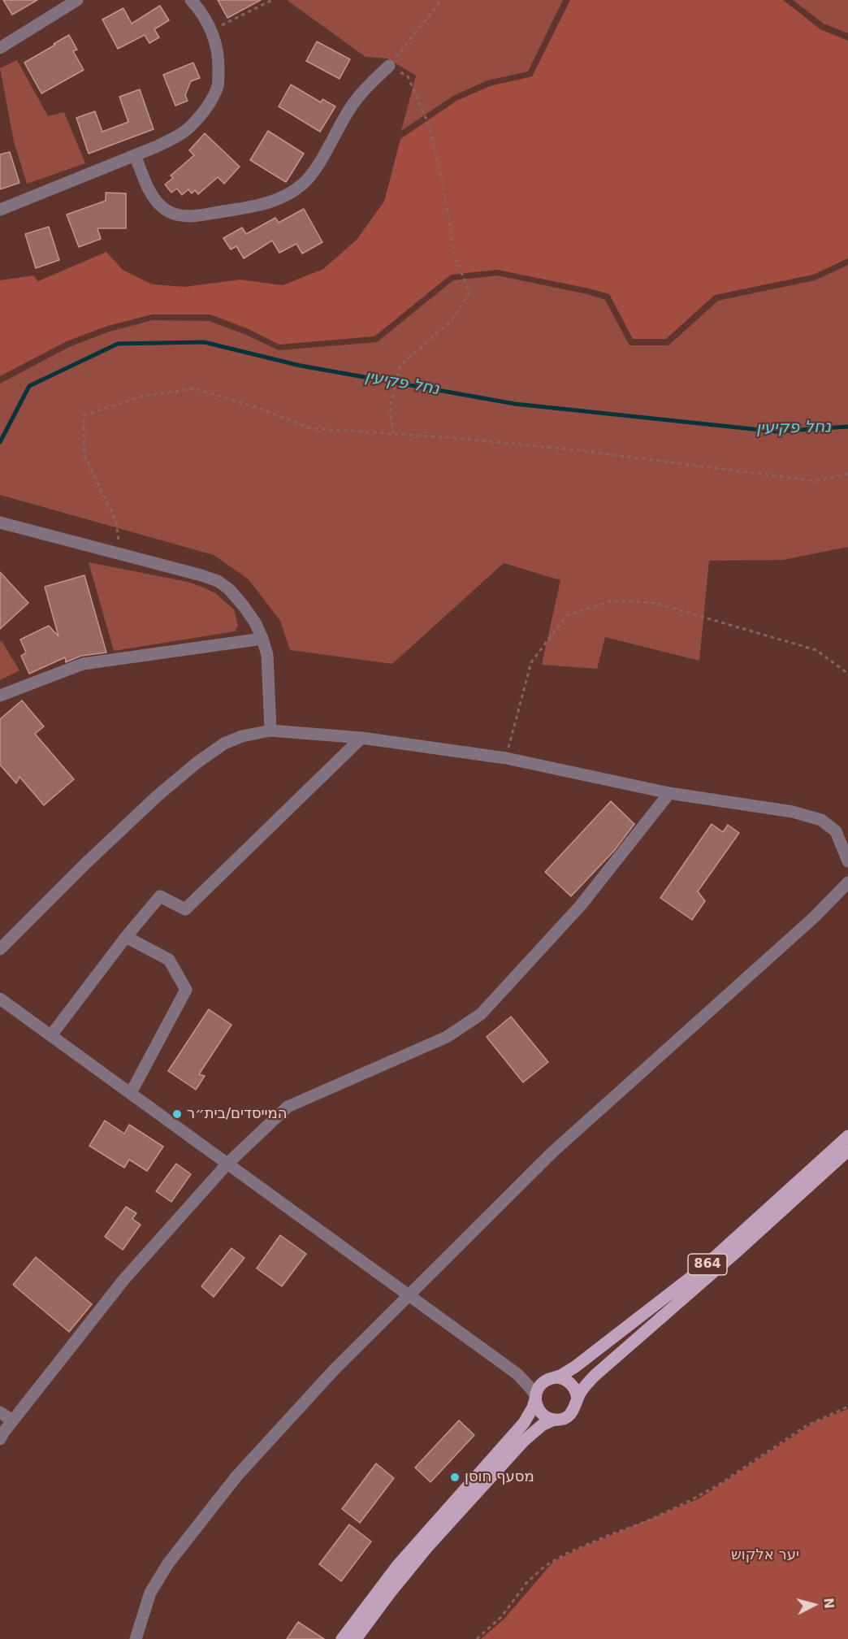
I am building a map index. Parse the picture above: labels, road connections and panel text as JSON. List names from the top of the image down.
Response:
{
  "streets": {
    "main road": ["864"]
  },
  "water": ["נחל פקיעין"],
  "parks": ["יער אלקוש"],
  "places": ["המייסדים/בית״ר", "מסעף חוסן"],
  "north": "right"
}
